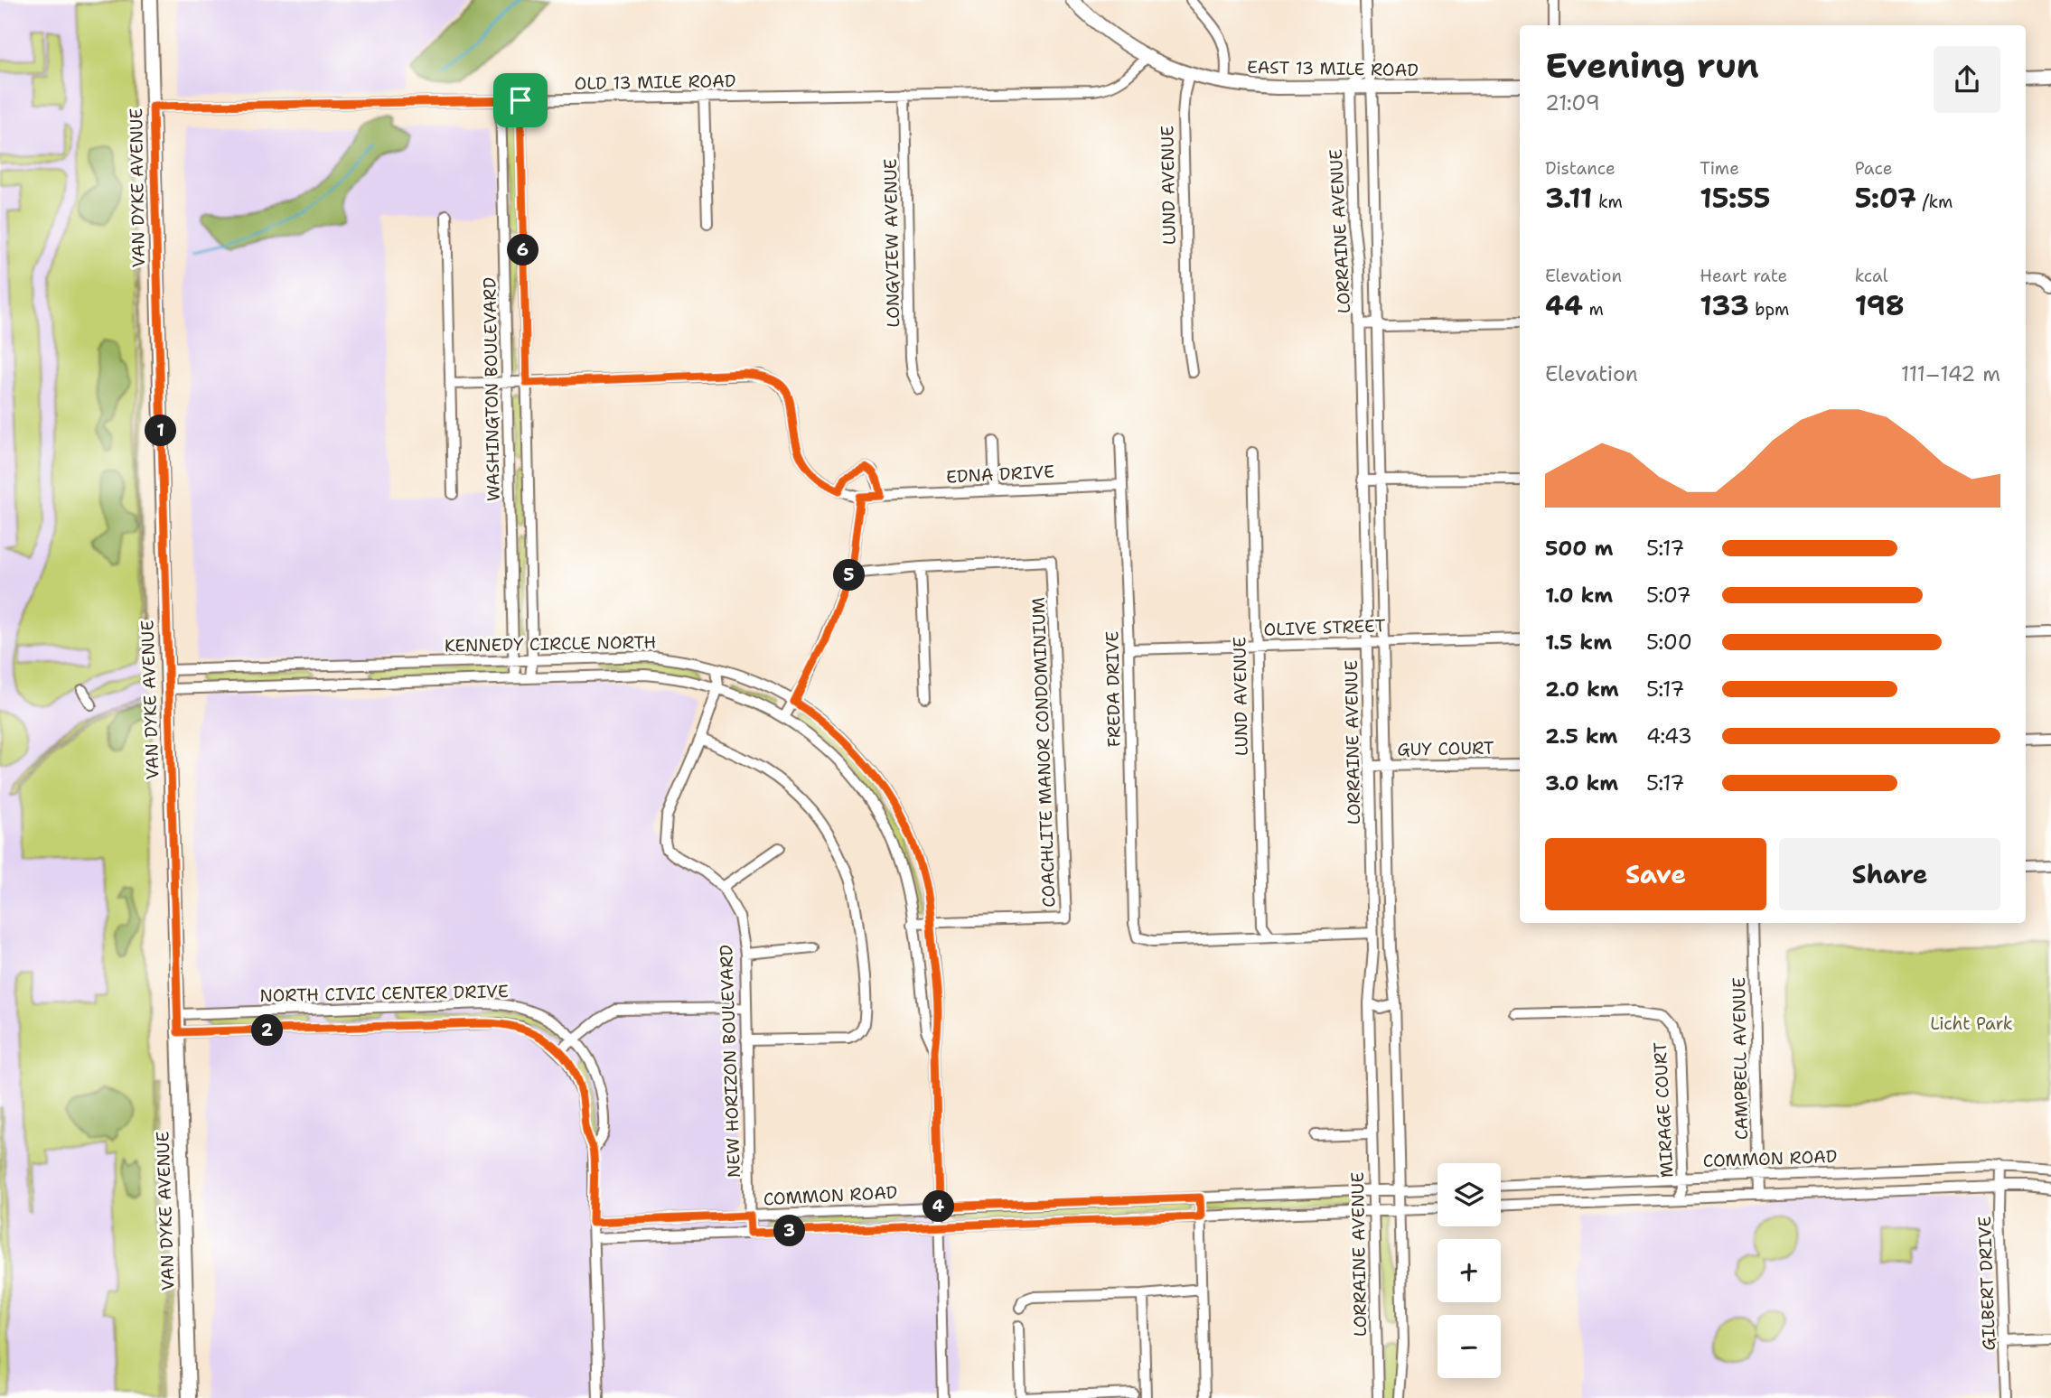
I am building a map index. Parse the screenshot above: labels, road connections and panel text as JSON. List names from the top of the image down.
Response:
{
  "streets": {
    "main road": ["EAST 13 MILE ROAD", "VAN DYKE AVENUE"],
    "street": [
      "OLD 13 MILE ROAD",
      "LUND AVENUE",
      "LORRAINE AVENUE",
      "LONGVIEW AVENUE",
      "WASHINGTON BOULEVARD",
      "EDNA DRIVE",
      "OLIVE STREET",
      "KENNEDY CIRCLE NORTH",
      "FREDA DRIVE",
      "GUY COURT",
      "COACHLITE MANOR CONDOMINIUM",
      "NORTH CIVIC CENTER DRIVE",
      "CAMPBELL AVENUE",
      "NEW HORIZON BOULEVARD",
      "MIRAGE COURT",
      "COMMON ROAD",
      "GILBERT DRIVE"
    ]
  },
  "crossings": [
    ["EAST 13 MILE ROAD", "OLD 13 MILE ROAD"],
    ["EAST 13 MILE ROAD", "LUND AVENUE"],
    ["EAST 13 MILE ROAD", "LORRAINE AVENUE"],
    ["OLD 13 MILE ROAD", "VAN DYKE AVENUE"],
    ["OLD 13 MILE ROAD", "LONGVIEW AVENUE"],
    ["OLD 13 MILE ROAD", "WASHINGTON BOULEVARD"],
    ["LUND AVENUE", "OLIVE STREET"],
    ["LUND AVENUE", "FREDA DRIVE"],
    ["VAN DYKE AVENUE", "KENNEDY CIRCLE NORTH"],
    ["VAN DYKE AVENUE", "NORTH CIVIC CENTER DRIVE"],
    ["LORRAINE AVENUE", "OLIVE STREET"],
    ["LORRAINE AVENUE", "GUY COURT"],
    ["LORRAINE AVENUE", "COMMON ROAD"],
    ["WASHINGTON BOULEVARD", "EDNA DRIVE"],
    ["WASHINGTON BOULEVARD", "KENNEDY CIRCLE NORTH"],
    ["EDNA DRIVE", "FREDA DRIVE"],
    ["OLIVE STREET", "FREDA DRIVE"],
    ["KENNEDY CIRCLE NORTH", "COACHLITE MANOR CONDOMINIUM"],
    ["KENNEDY CIRCLE NORTH", "NEW HORIZON BOULEVARD"],
    ["KENNEDY CIRCLE NORTH", "COMMON ROAD"],
    ["NORTH CIVIC CENTER DRIVE", "COMMON ROAD"],
    ["CAMPBELL AVENUE", "COMMON ROAD"],
    ["NEW HORIZON BOULEVARD", "COMMON ROAD"],
    ["MIRAGE COURT", "COMMON ROAD"],
    ["COMMON ROAD", "GILBERT DRIVE"]
  ],
  "parks": ["Licht Park"],
  "page": {
    "heading": ["Evening run", "21:09"],
    "stats": [
      ["Distance", "3.11 km"],
      ["Time", "15:55"],
      ["Pace", "5:07 /km"],
      ["Elevation", "44 m"],
      ["Heart rate", "133 bpm"],
      ["kcal", "198"]
    ],
    "pins": [
      "6",
      "1",
      "5",
      "2",
      "4",
      "3"
    ],
    "chart": ["Elevation", "111–142 m"],
    "list": [
      {
        "name": "500 m",
        "note": "5:17"
      },
      {
        "name": "1.0 km",
        "note": "5:07"
      },
      {
        "name": "1.5 km",
        "note": "5:00"
      },
      {
        "name": "2.0 km",
        "note": "5:17"
      },
      {
        "name": "2.5 km",
        "note": "4:43"
      },
      {
        "name": "3.0 km",
        "note": "5:17"
      }
    ],
    "buttons": ["Save", "Share"],
    "map_buttons": ["+", "−"]
  }
}
